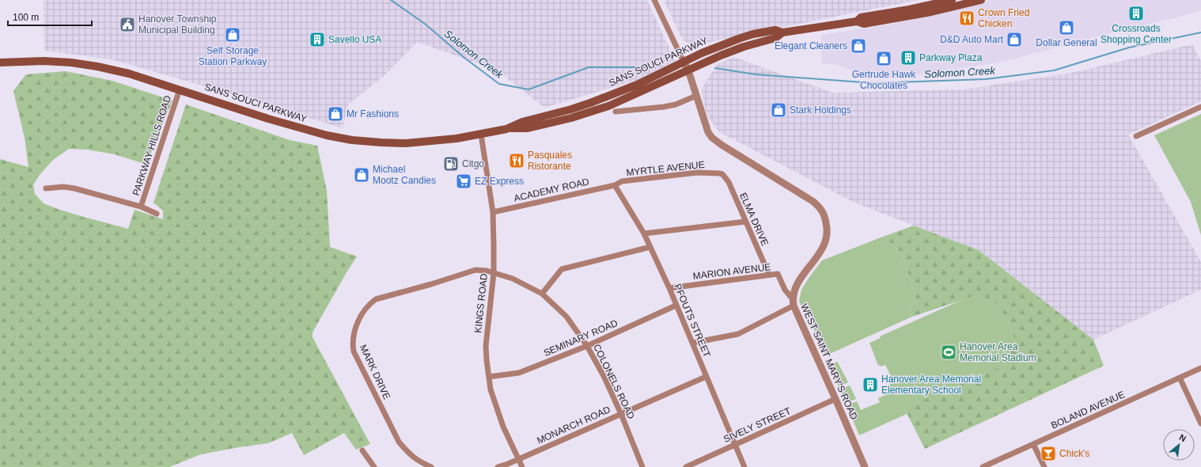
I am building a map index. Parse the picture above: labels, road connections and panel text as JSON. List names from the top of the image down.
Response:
{
  "streets": {
    "main road": ["SANS SOUCI PARKWAY"],
    "street": [
      "PARKWAY HILLS ROAD",
      "MYRTLE AVENUE",
      "ACADEMY ROAD",
      "ELMA DRIVE",
      "MARION AVENUE",
      "KINGS ROAD",
      "PFOUTS STREET",
      "SEMINARY ROAD",
      "WEST SAINT MARY'S ROAD",
      "MARK DRIVE",
      "COLONELS ROAD",
      "BOLAND AVENUE",
      "MONARCH ROAD",
      "SIVELY STREET"
    ]
  },
  "crossings": [
    ["SANS SOUCI PARKWAY", "PARKWAY HILLS ROAD"],
    ["SANS SOUCI PARKWAY", "KINGS ROAD"],
    ["SANS SOUCI PARKWAY", "WEST SAINT MARY'S ROAD"],
    ["MYRTLE AVENUE", "ACADEMY ROAD"],
    ["MYRTLE AVENUE", "ELMA DRIVE"],
    ["MYRTLE AVENUE", "PFOUTS STREET"],
    ["ACADEMY ROAD", "KINGS ROAD"],
    ["ACADEMY ROAD", "PFOUTS STREET"],
    ["ELMA DRIVE", "MARION AVENUE"],
    ["MARION AVENUE", "PFOUTS STREET"],
    ["MARION AVENUE", "WEST SAINT MARY'S ROAD"],
    ["KINGS ROAD", "SEMINARY ROAD"],
    ["KINGS ROAD", "MARK DRIVE"],
    ["KINGS ROAD", "COLONELS ROAD"],
    ["KINGS ROAD", "MONARCH ROAD"],
    ["PFOUTS STREET", "SEMINARY ROAD"],
    ["PFOUTS STREET", "MONARCH ROAD"],
    ["PFOUTS STREET", "SIVELY STREET"],
    ["SEMINARY ROAD", "COLONELS ROAD"],
    ["WEST SAINT MARY'S ROAD", "SIVELY STREET"],
    ["MARK DRIVE", "COLONELS ROAD"],
    ["COLONELS ROAD", "MONARCH ROAD"]
  ],
  "water": ["Solomon Creek"],
  "places": {
    "building": [
      "Crossroads Shopping Center",
      "Savello USA",
      "Parkway Plaza",
      "Hanover Area Memorial Elementary School"
    ],
    "restaurant": ["Crown Fried Chicken", "Pasquales Ristorante"],
    "public building": ["Hanover Township Municipal Building"],
    "shop": [
      "Dollar General",
      "Self Storage Station Parkway",
      "D&D Auto Mart",
      "Elegant Cleaners",
      "Gertrude Hawk Chocolates",
      "Stark Holdings",
      "Mr Fashions",
      "Michael Mootz Candies"
    ],
    "fuel station": ["Citgo"],
    "supermarket": ["EZ Express"],
    "sports": ["Hanover Area Memorial Stadium"],
    "bar": ["Chick's"]
  },
  "scale_bar": "100 m",
  "north": "top right"
}
